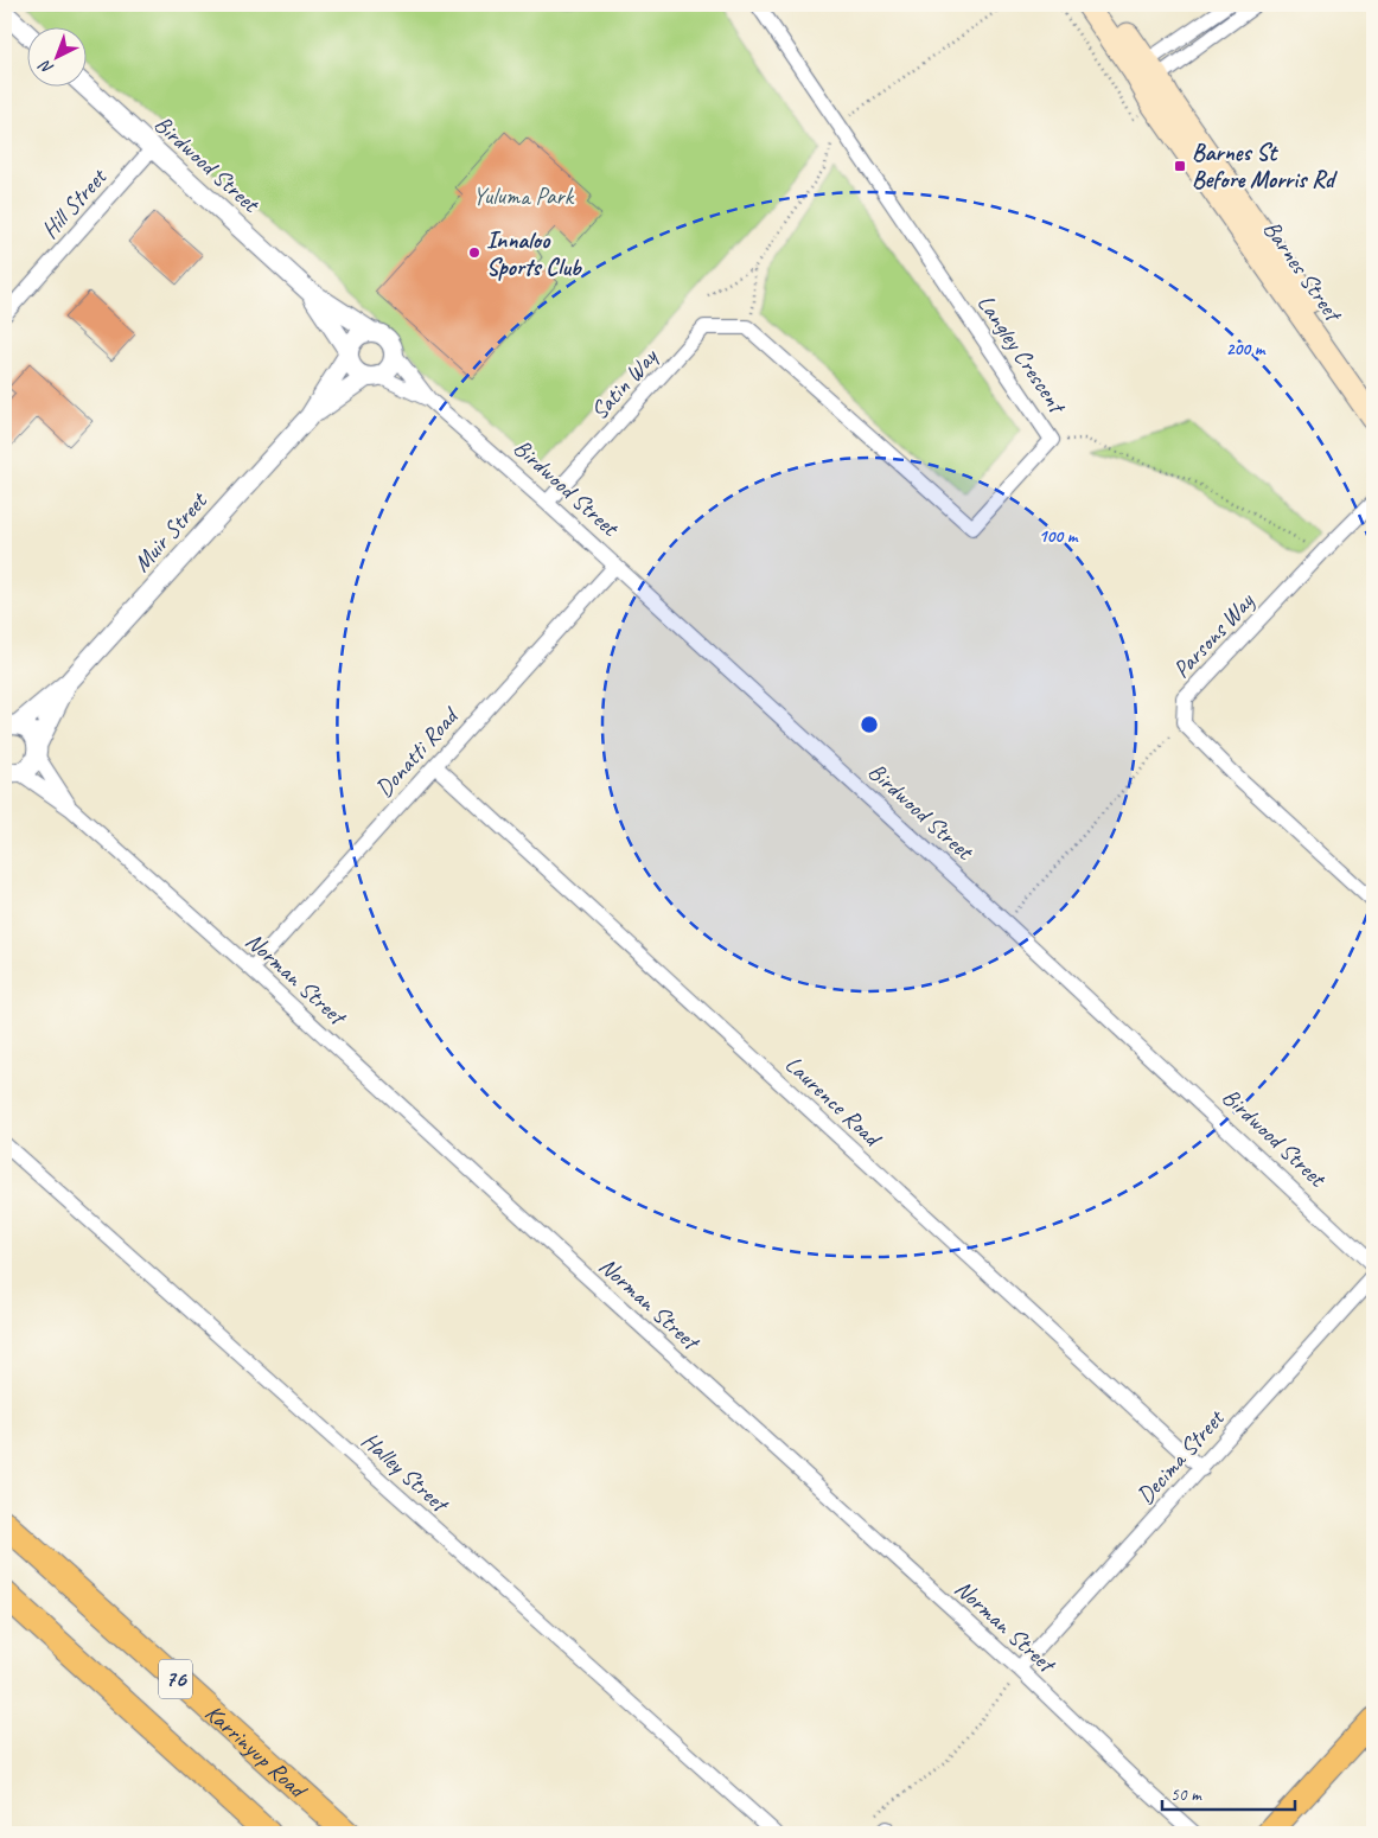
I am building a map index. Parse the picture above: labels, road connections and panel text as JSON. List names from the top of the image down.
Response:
{
  "streets": {
    "highway": ["76", "Karrinyup Road"],
    "main road": ["Barnes Street"],
    "street": [
      "Birdwood Street",
      "Hill Street",
      "Langley Crescent",
      "Satin Way",
      "Muir Street",
      "Parsons Way",
      "Donatti Road",
      "Norman Street",
      "Laurence Road",
      "Decima Street",
      "Halley Street"
    ]
  },
  "crossings": [
    ["Birdwood Street", "Hill Street"],
    ["Birdwood Street", "Satin Way"],
    ["Birdwood Street", "Muir Street"],
    ["Birdwood Street", "Donatti Road"],
    ["Langley Crescent", "Satin Way"],
    ["Muir Street", "Norman Street"],
    ["Donatti Road", "Norman Street"],
    ["Donatti Road", "Laurence Road"],
    ["Norman Street", "Decima Street"],
    ["Laurence Road", "Decima Street"]
  ],
  "parks": ["Yuluma Park"],
  "places": {
    "transit": ["Barnes St Before Morris Rd"],
    "other": ["Innaloo Sports Club"]
  },
  "scale_bar": "50 m",
  "north": "bottom left",
  "rings": ["200 m", "100 m"]
}
